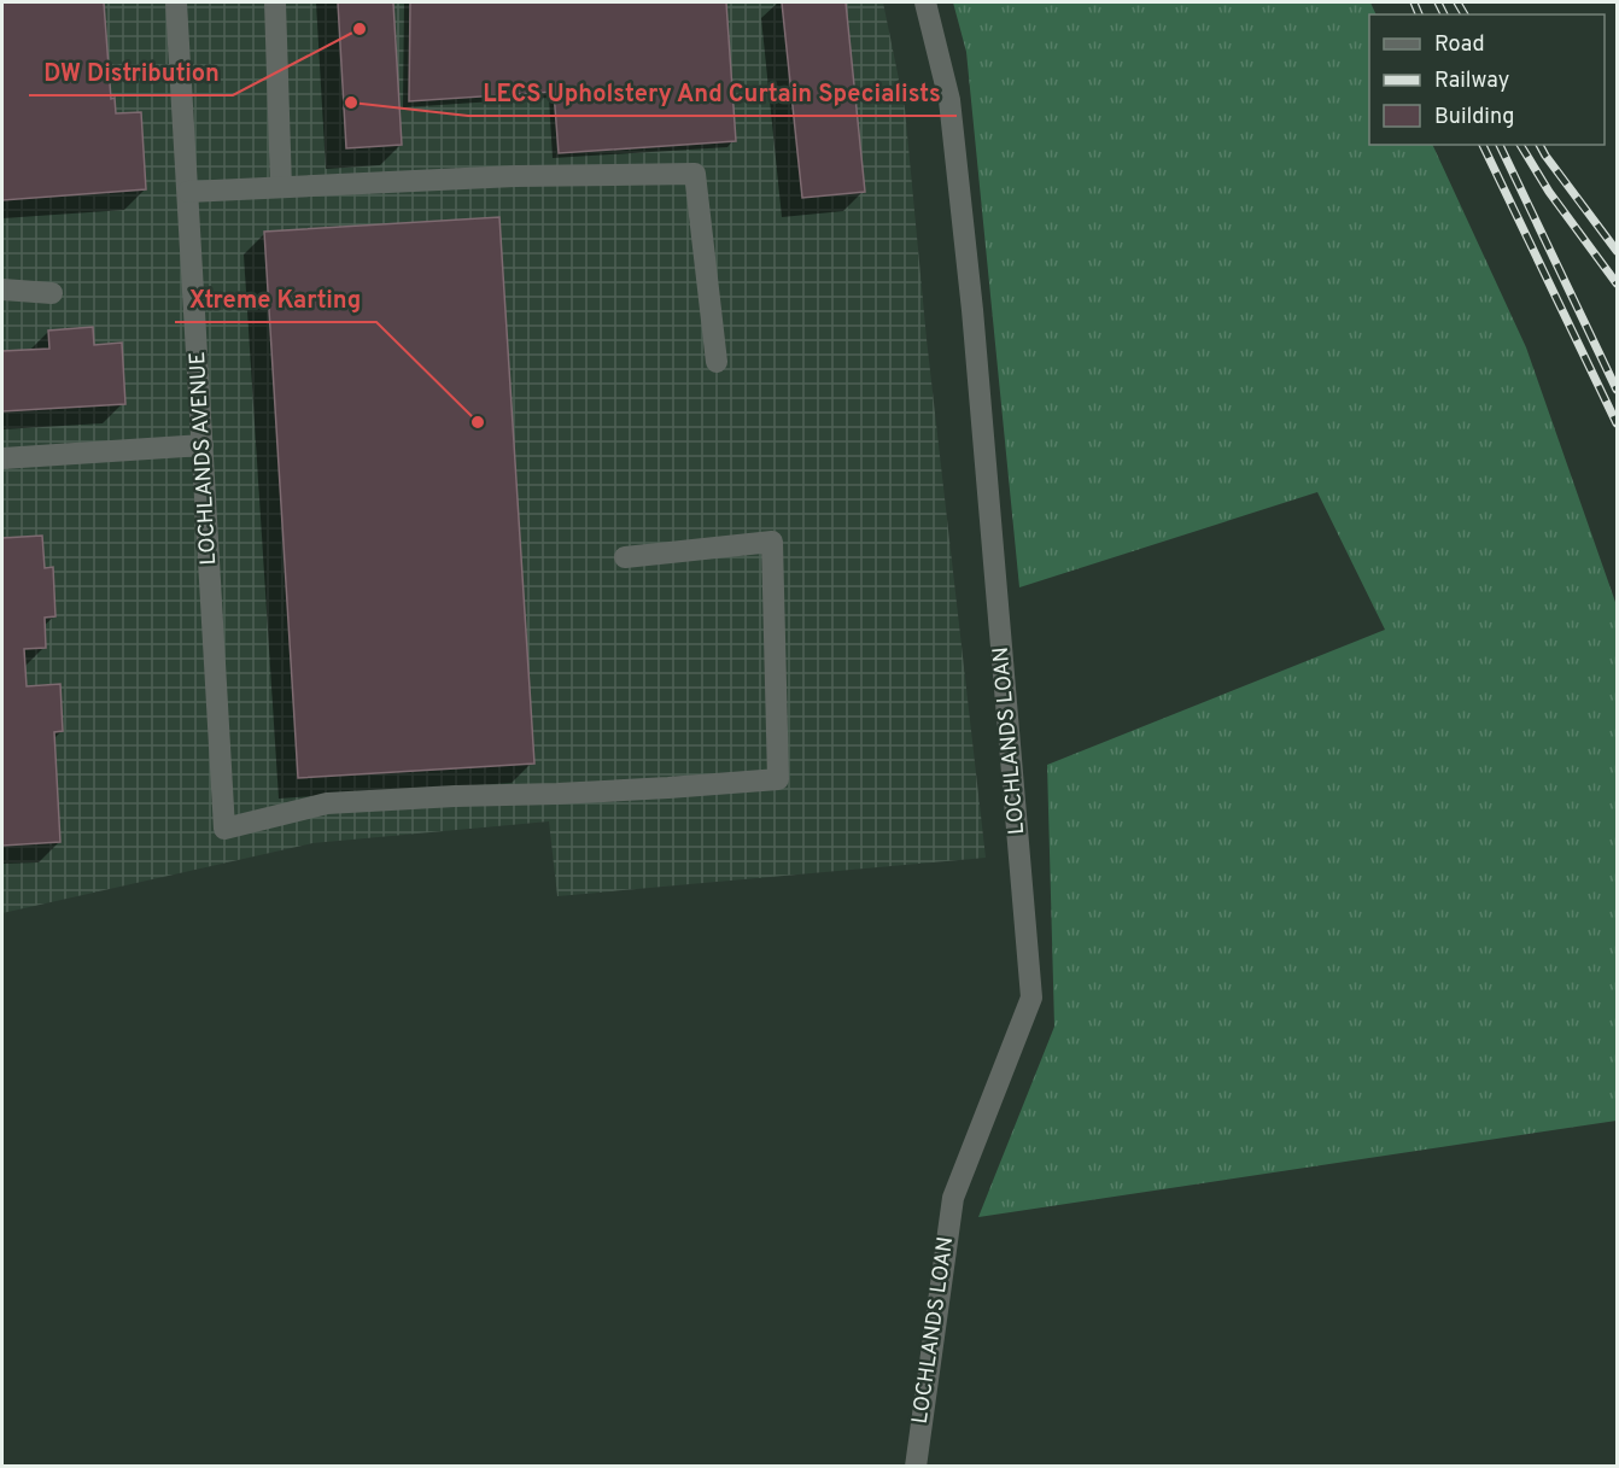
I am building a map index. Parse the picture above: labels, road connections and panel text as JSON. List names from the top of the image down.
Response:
{
  "streets": {
    "street": ["LOCHLANDS AVENUE", "LOCHLANDS LOAN"]
  },
  "places": ["DW Distribution", "LECS Upholstery And Curtain Specialists", "Xtreme Karting"],
  "legend": ["Road", "Railway", "Building"]
}
